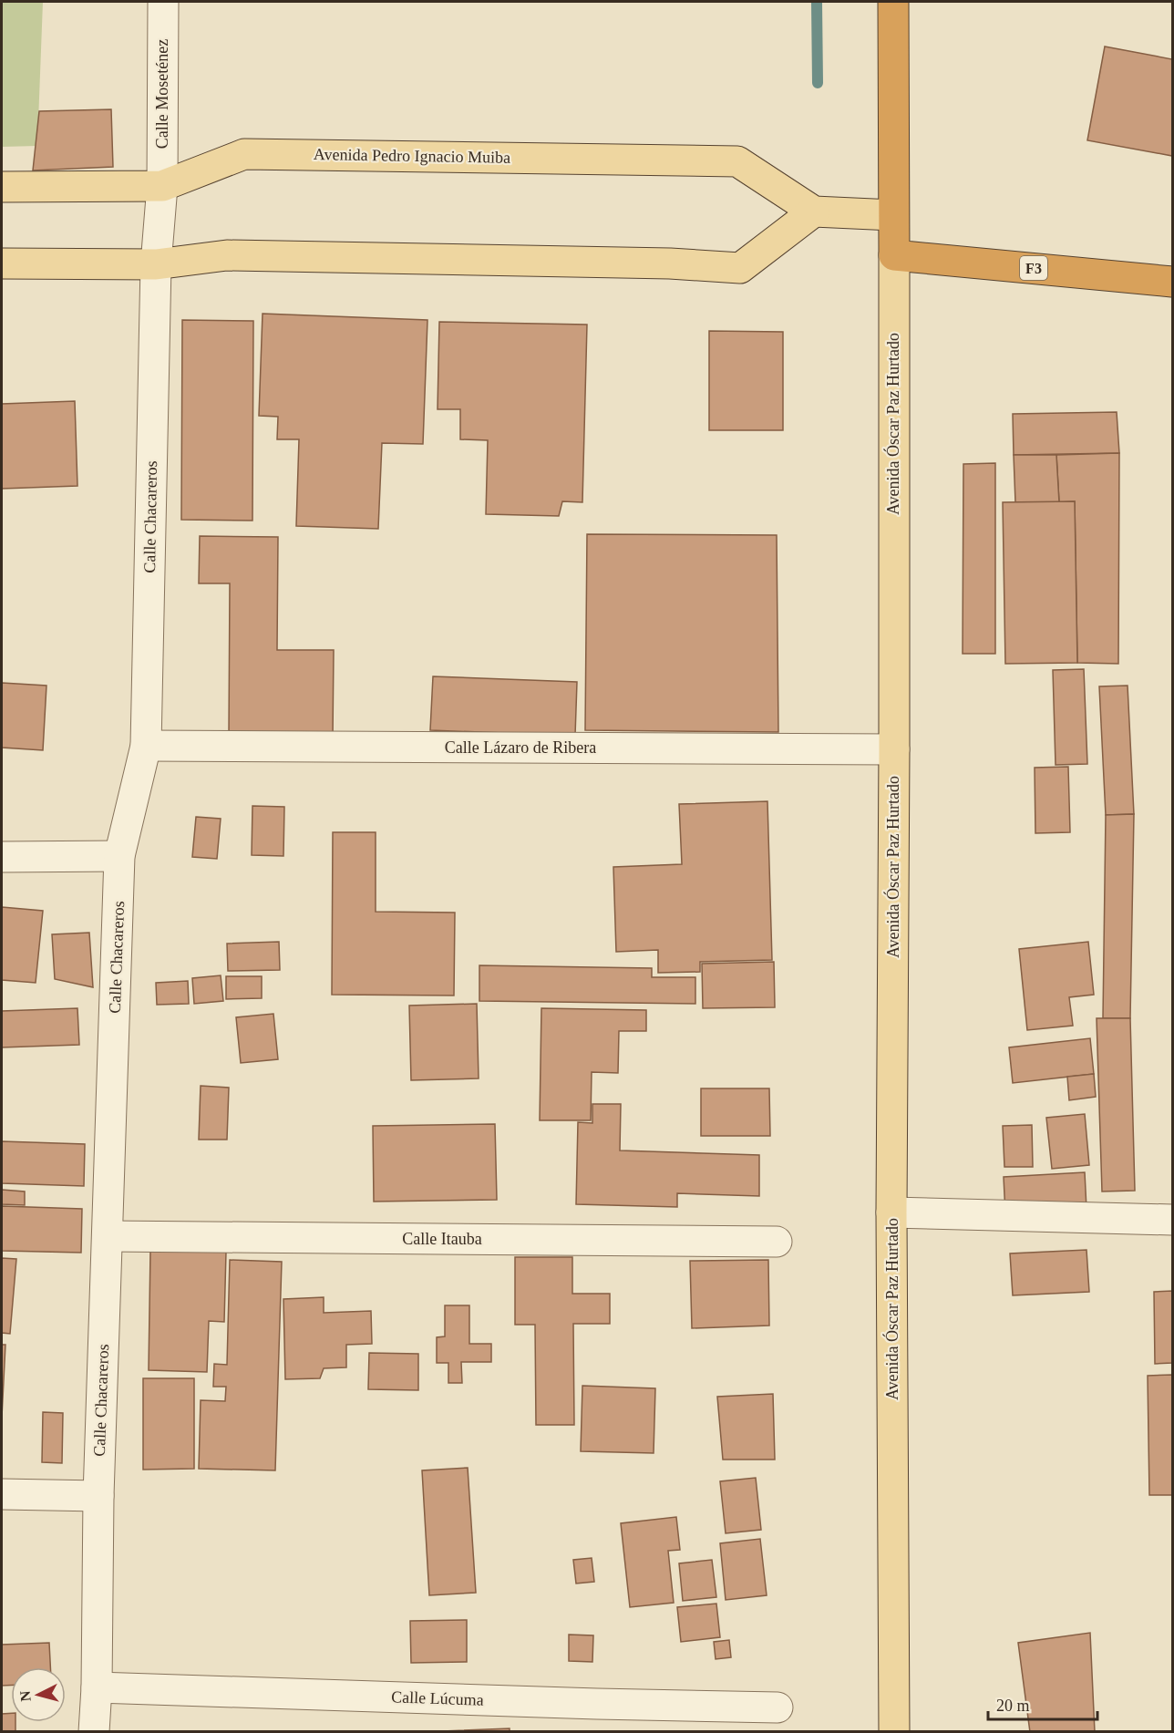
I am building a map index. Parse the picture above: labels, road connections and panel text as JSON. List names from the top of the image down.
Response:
{
  "streets": {
    "highway": ["F3", "Avenida Óscar Paz Hurtado"],
    "main road": ["Avenida Pedro Ignacio Muiba"],
    "street": [
      "Calle Moseténez",
      "Calle Chacareros",
      "Calle Lázaro de Ribera",
      "Calle Itauba",
      "Calle Lúcuma"
    ]
  },
  "crossings": [
    ["Calle Moseténez", "Avenida Pedro Ignacio Muiba"],
    ["Calle Moseténez", "Calle Chacareros"],
    ["Avenida Pedro Ignacio Muiba", "Calle Chacareros"],
    ["F3", "Avenida Óscar Paz Hurtado"],
    ["Avenida Óscar Paz Hurtado", "Calle Lázaro de Ribera"],
    ["Calle Chacareros", "Calle Lázaro de Ribera"],
    ["Calle Chacareros", "Calle Itauba"],
    ["Calle Chacareros", "Calle Lúcuma"]
  ],
  "scale_bar": "20 m",
  "north": "left"
}
